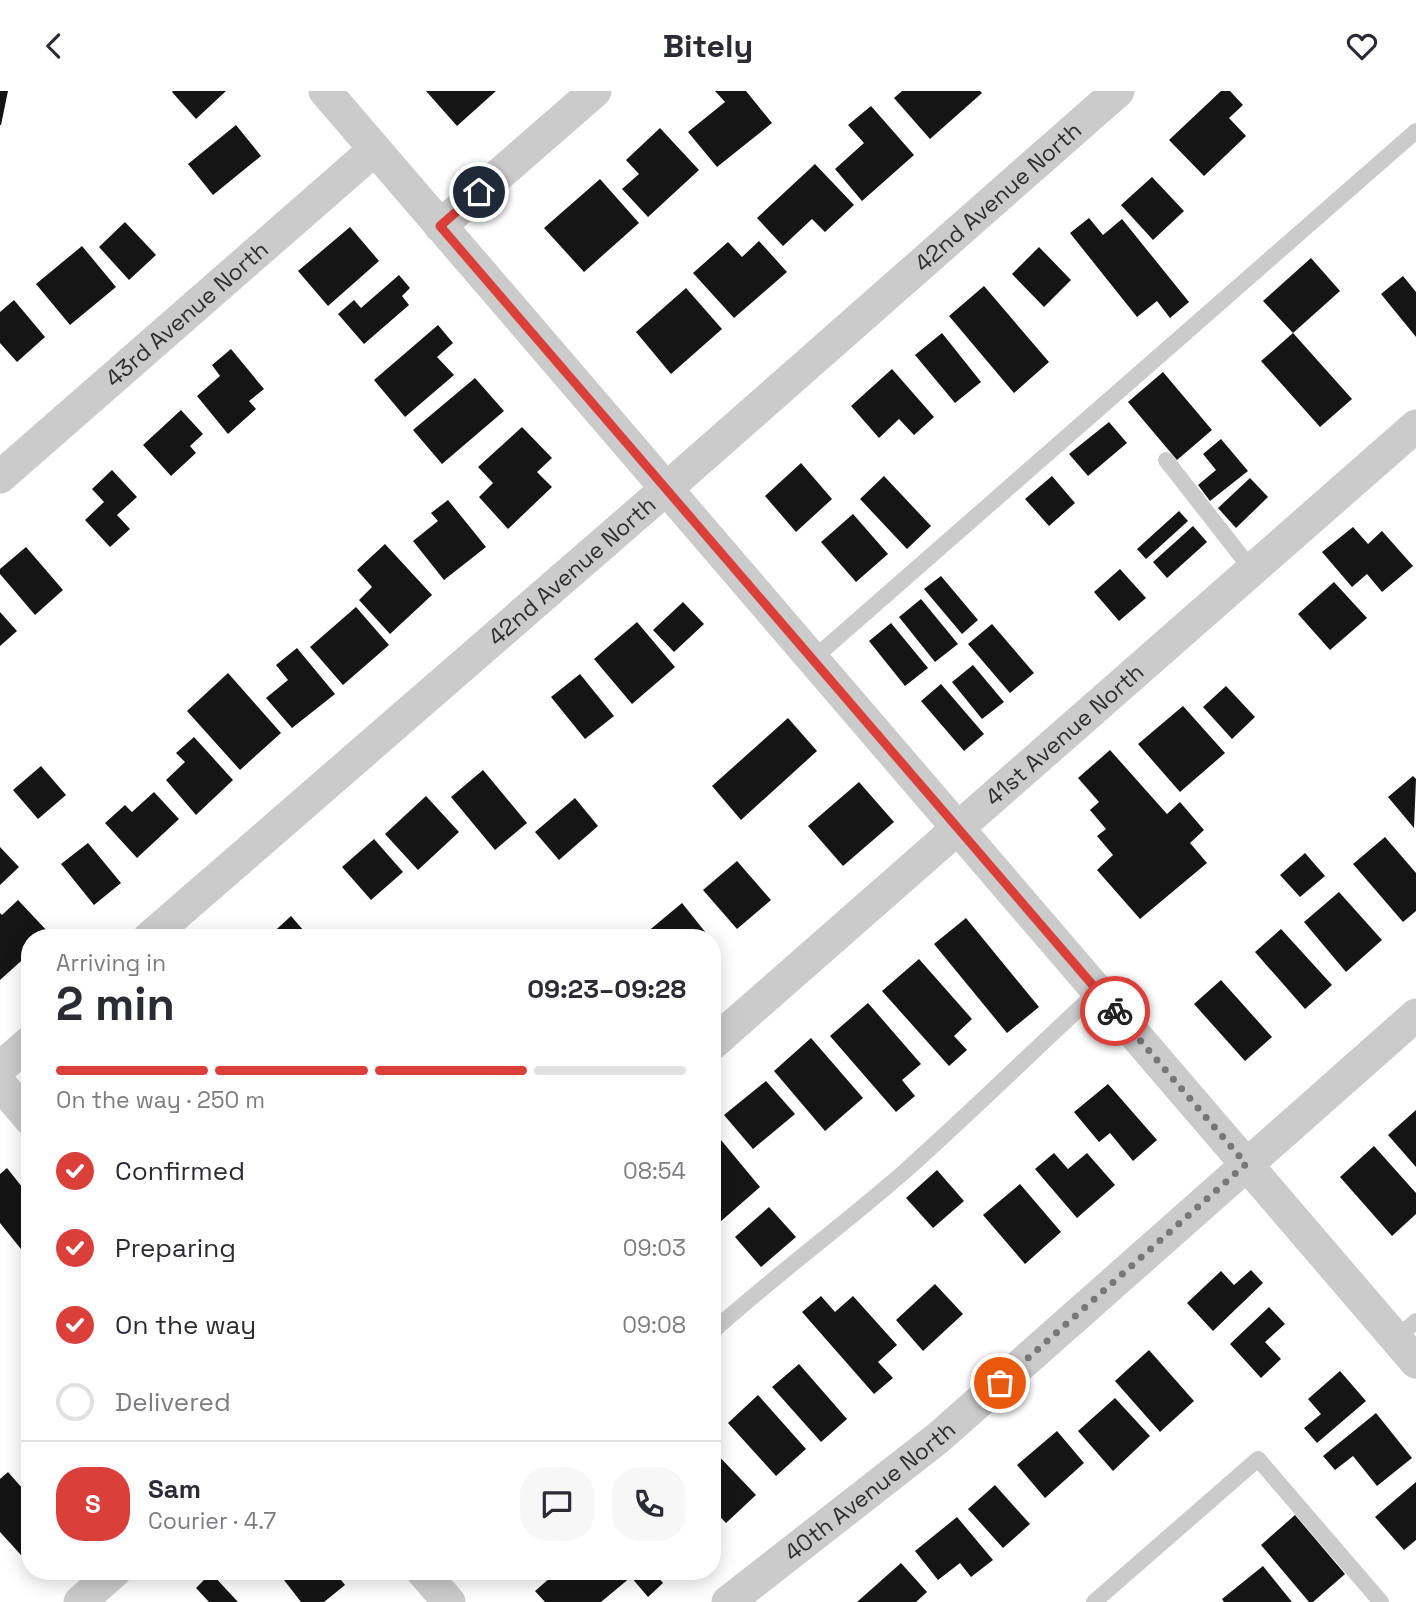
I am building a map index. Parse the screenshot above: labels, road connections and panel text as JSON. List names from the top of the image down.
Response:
{
  "streets": {
    "street": [
      "42nd Avenue North",
      "43rd Avenue North",
      "41st Avenue North",
      "40th Avenue North"
    ]
  },
  "page": {
    "header": "Bitely",
    "heading": ["2 min", "Arriving in", "09:23–09:28"],
    "panel": ["Sam", "Courier · 4.7"],
    "bar": "On the way · 250 m",
    "list": [
      ["Confirmed", "08:54"],
      ["Preparing", "09:03"],
      ["On the way", "09:08"],
      "Delivered"
    ],
    "round": "S"
  }
}
